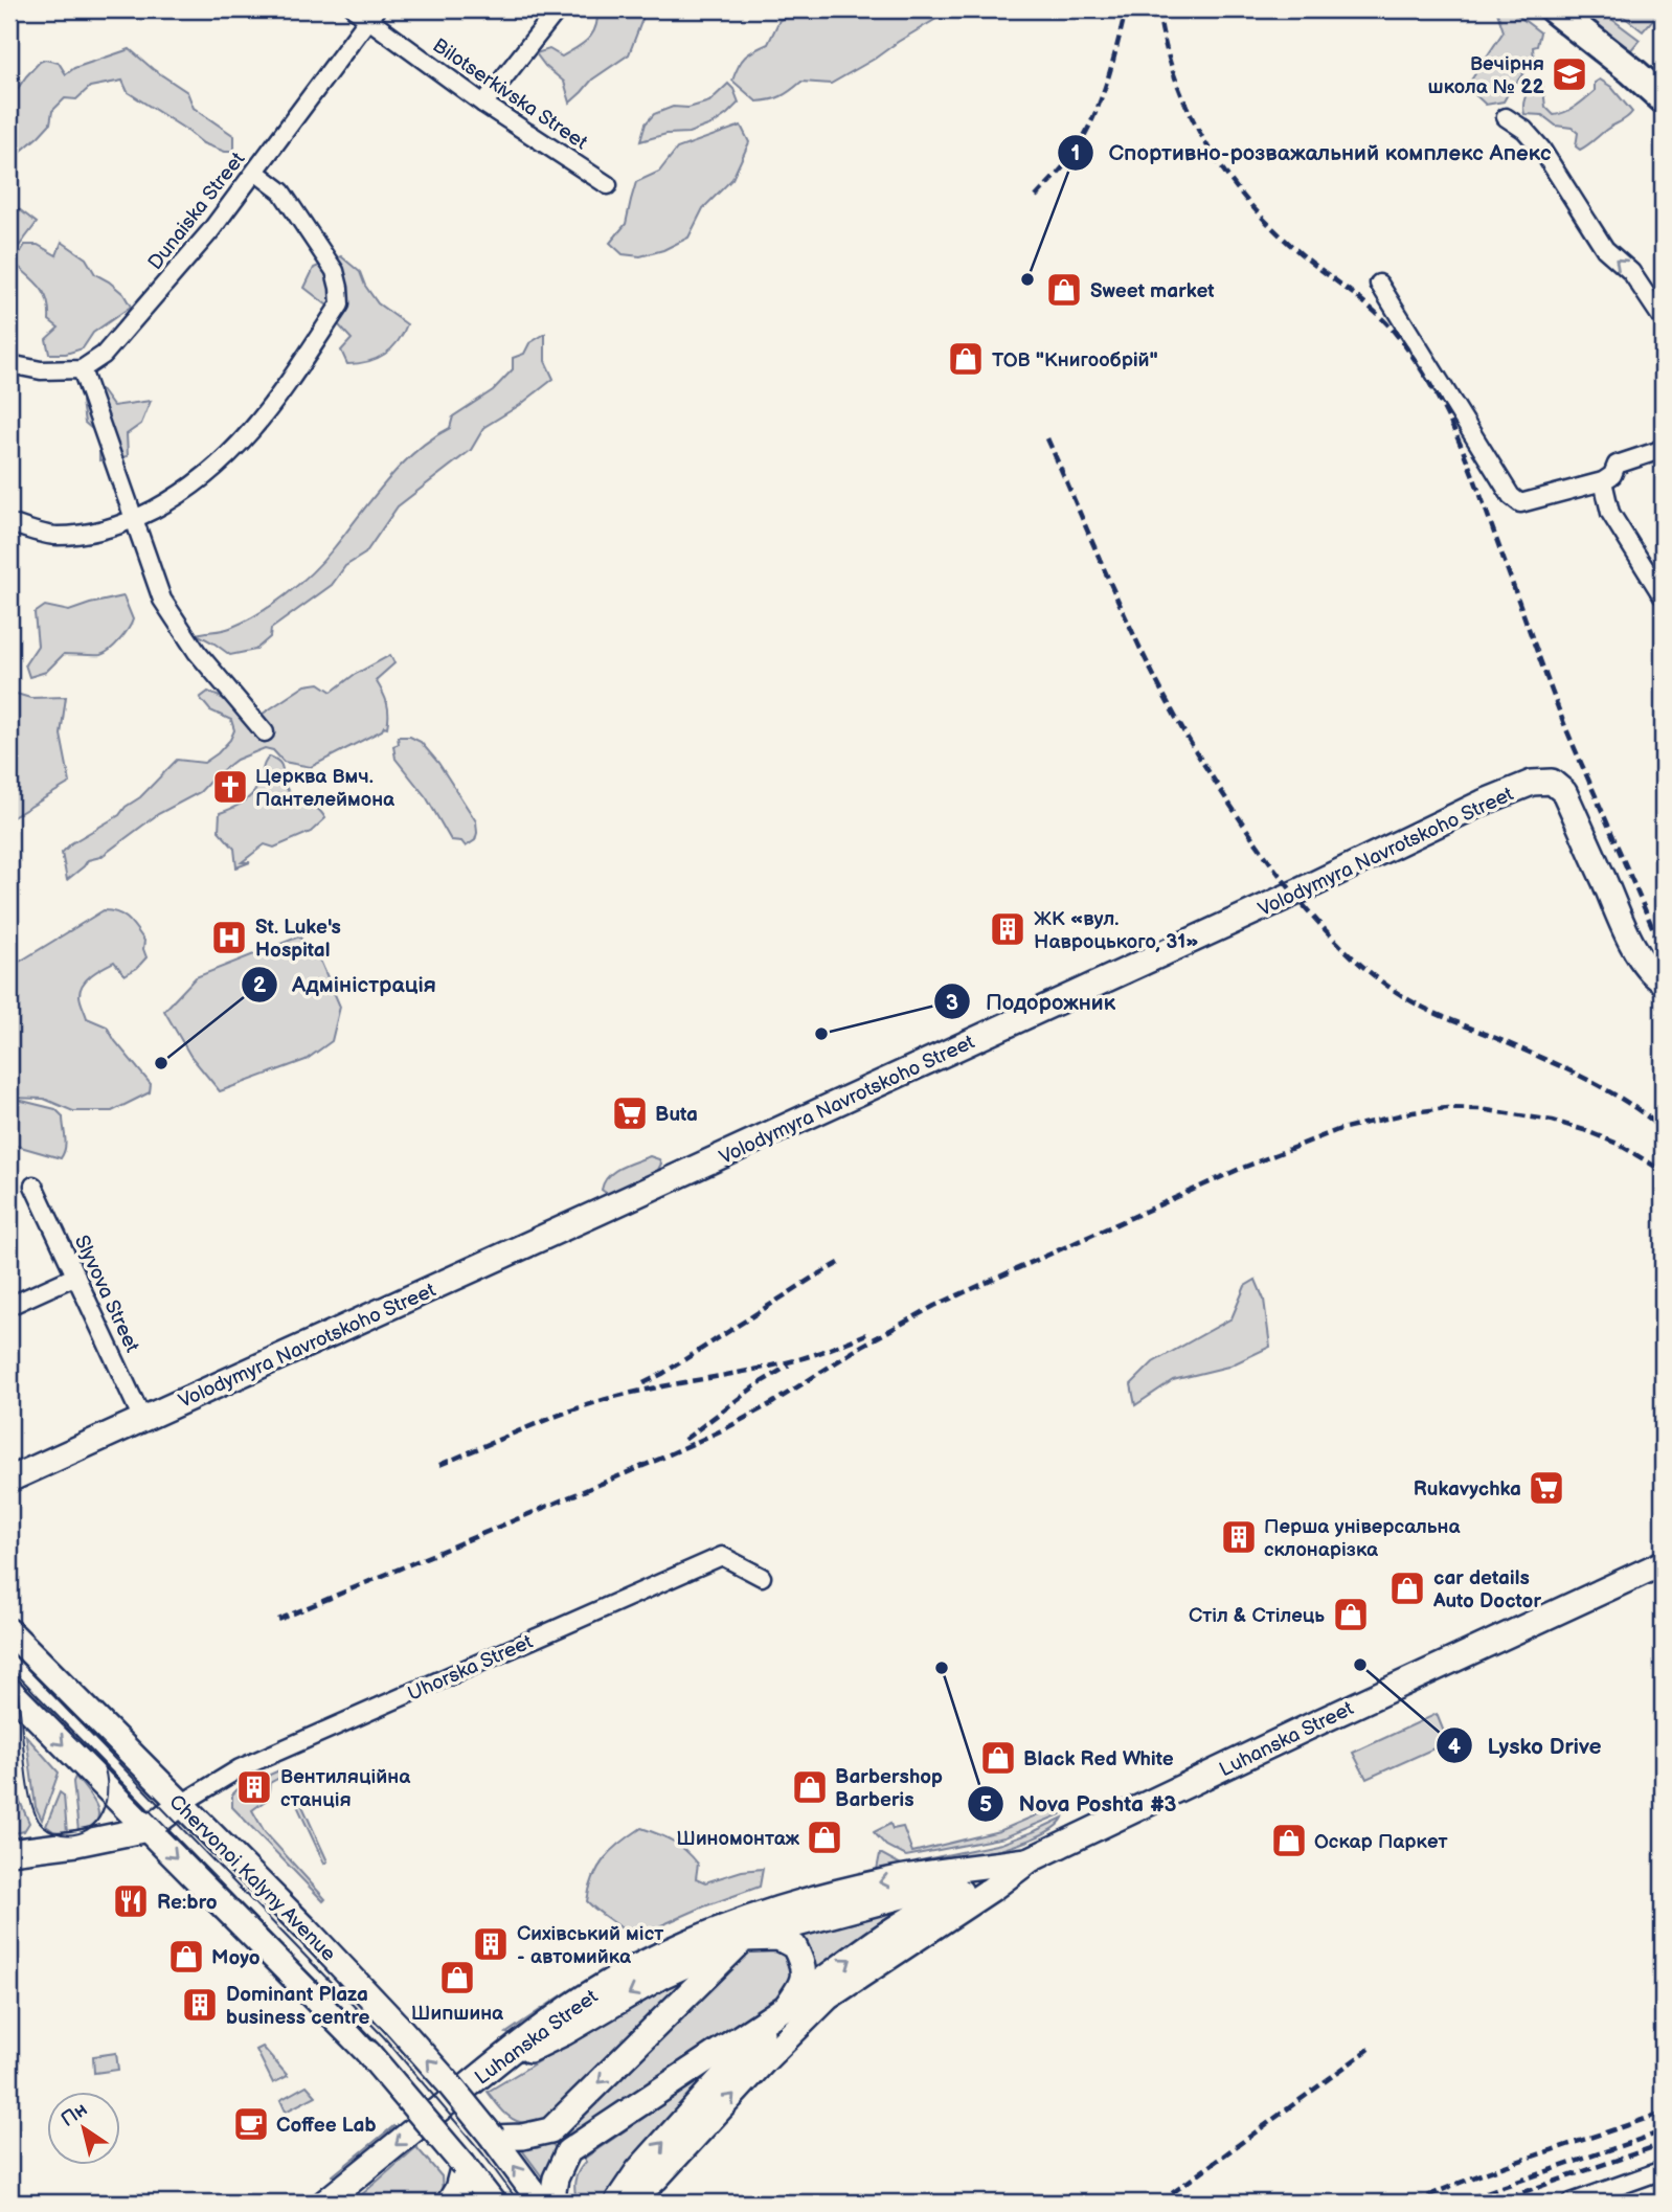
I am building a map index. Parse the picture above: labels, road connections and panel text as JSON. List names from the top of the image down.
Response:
{
  "streets": {
    "main road": ["Volodymyra Navrotskoho Street", "Luhanska Street", "Chervonoi Kalyny Avenue"],
    "street": [
      "Bilotserkivska Street",
      "Dunaiska Street",
      "Slyvova Street",
      "Uhorska Street"
    ]
  },
  "crossings": [
    ["Bilotserkivska Street", "Dunaiska Street"],
    ["Volodymyra Navrotskoho Street", "Slyvova Street"],
    ["Uhorska Street", "Chervonoi Kalyny Avenue"]
  ],
  "places": {
    "school or university": ["Вечірня школа № 22"],
    "other": [
      "Спортивно-розважальний комплекс Апекс",
      "Подорожник",
      "Адміністрація",
      "Lysko Drive",
      "Nova Poshta #3"
    ],
    "shop": [
      "Sweet market",
      "ТОВ \"Книгообрiй\"",
      "car details Auto Doctor",
      "Стіл & Стілець",
      "Black Red White",
      "Barbershop Barberis",
      "Шиномонтаж",
      "Оскар Паркет",
      "Moyo",
      "Шипшина"
    ],
    "church": ["Церква Вмч. Пантелеймона"],
    "building": [
      "ЖК «вул. Навроцького, 31»",
      "Перша універсальна склонарізка",
      "Вентиляційна станція",
      "Сихівський міст - автомийка",
      "Dominant Plaza business centre"
    ],
    "hospital": ["St. Luke's Hospital"],
    "supermarket": ["Buta", "Rukavychka"],
    "restaurant": ["Re:bro"],
    "cafe": ["Coffee Lab"]
  },
  "north": "top left"
}
